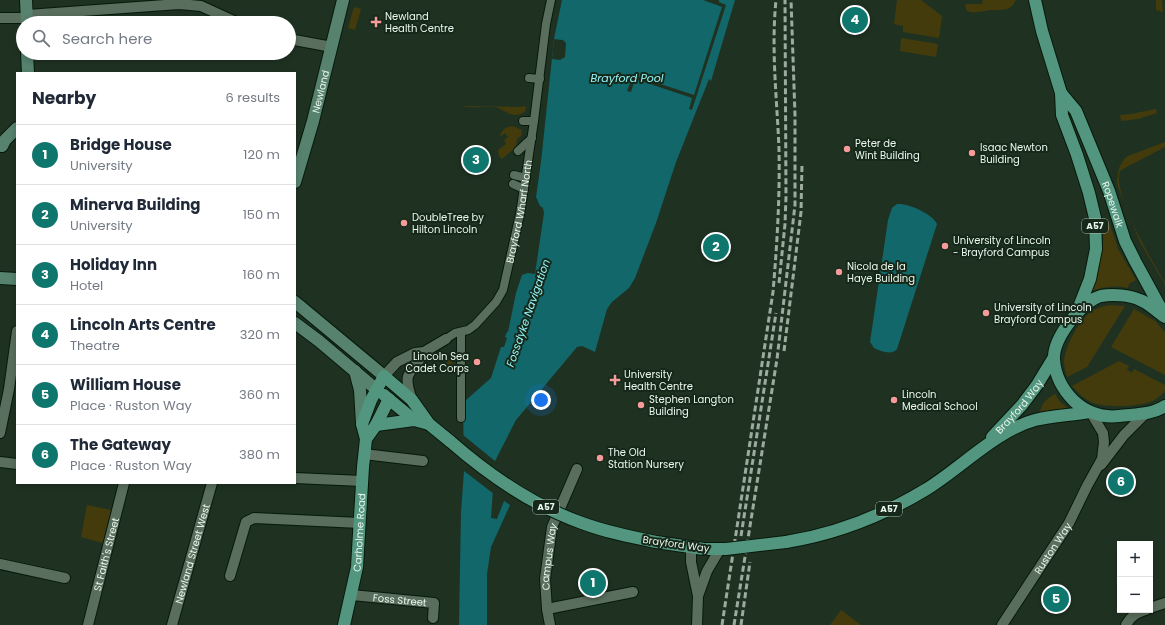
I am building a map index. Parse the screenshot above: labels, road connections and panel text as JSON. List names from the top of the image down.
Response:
{
  "streets": {
    "main road": [
      "Newland",
      "Ropewalk",
      "A57",
      "Brayford Way",
      "Carholme Road"
    ],
    "street": [
      "Brayford Wharf North",
      "Ruston Way",
      "St Faith's Street",
      "Newland Street West",
      "Campus Way",
      "Foss Street"
    ]
  },
  "crossings": [
    ["Brayford Way", "Ruston Way"],
    ["Carholme Road", "Foss Street"]
  ],
  "water": ["Brayford Pool", "Fossdyke Navigation"],
  "places": {
    "health": ["Newland Health Centre", "University Health Centre"],
    "other": [
      "Peter de Wint Building",
      "Isaac Newton Building",
      "DoubleTree by Hilton Lincoln",
      "University of Lincoln - Brayford Campus",
      "Nicola de la Haye Building",
      "University of Lincoln Brayford Campus",
      "Lincoln Sea Cadet Corps",
      "Lincoln Medical School",
      "Stephen Langton Building",
      "The Old Station Nursery"
    ]
  },
  "page": {
    "pins": [
      "4",
      "3",
      "2",
      "6",
      "1",
      "5"
    ],
    "search": "Search here",
    "heading": ["Nearby", "6 results"],
    "list": [
      {
        "mark": "1",
        "name": "Bridge House",
        "note": "University",
        "value": "120 m"
      },
      {
        "mark": "2",
        "name": "Minerva Building",
        "note": "University",
        "value": "150 m"
      },
      {
        "mark": "3",
        "name": "Holiday Inn",
        "note": "Hotel",
        "value": "160 m"
      },
      {
        "mark": "4",
        "name": "Lincoln Arts Centre",
        "note": "Theatre",
        "value": "320 m"
      },
      {
        "mark": "5",
        "name": "William House",
        "note": "Place · Ruston Way",
        "value": "360 m"
      },
      {
        "mark": "6",
        "name": "The Gateway",
        "note": "Place · Ruston Way",
        "value": "380 m"
      }
    ],
    "map_buttons": ["+", "−"]
  }
}
